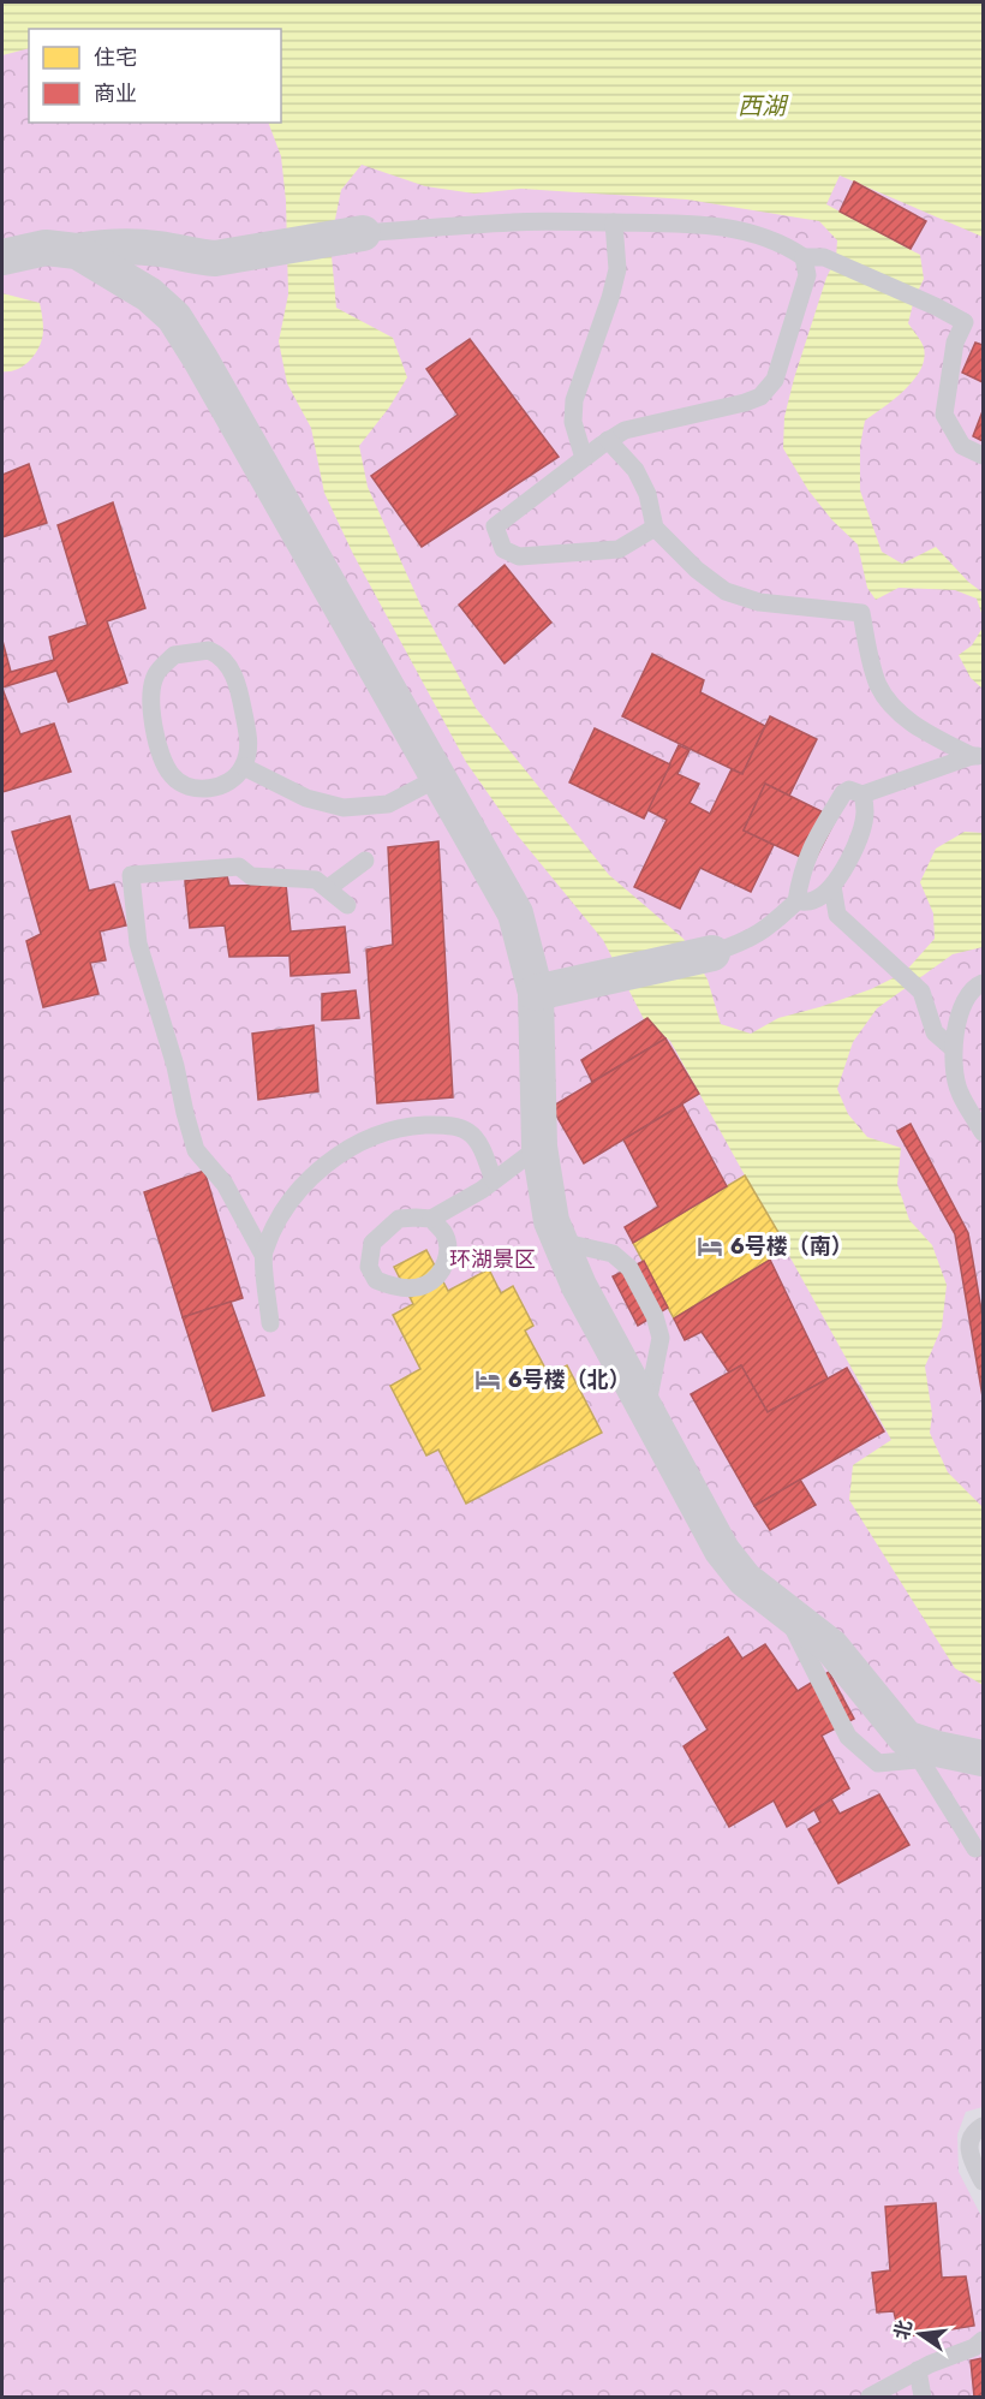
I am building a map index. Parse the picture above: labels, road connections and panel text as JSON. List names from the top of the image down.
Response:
{
  "water": ["西湖"],
  "parks": ["环湖景区"],
  "places": {
    "hotel": ["6号楼（南）", "6号楼（北）"]
  },
  "legend": ["住宅", "商业"],
  "north": "left"
}
